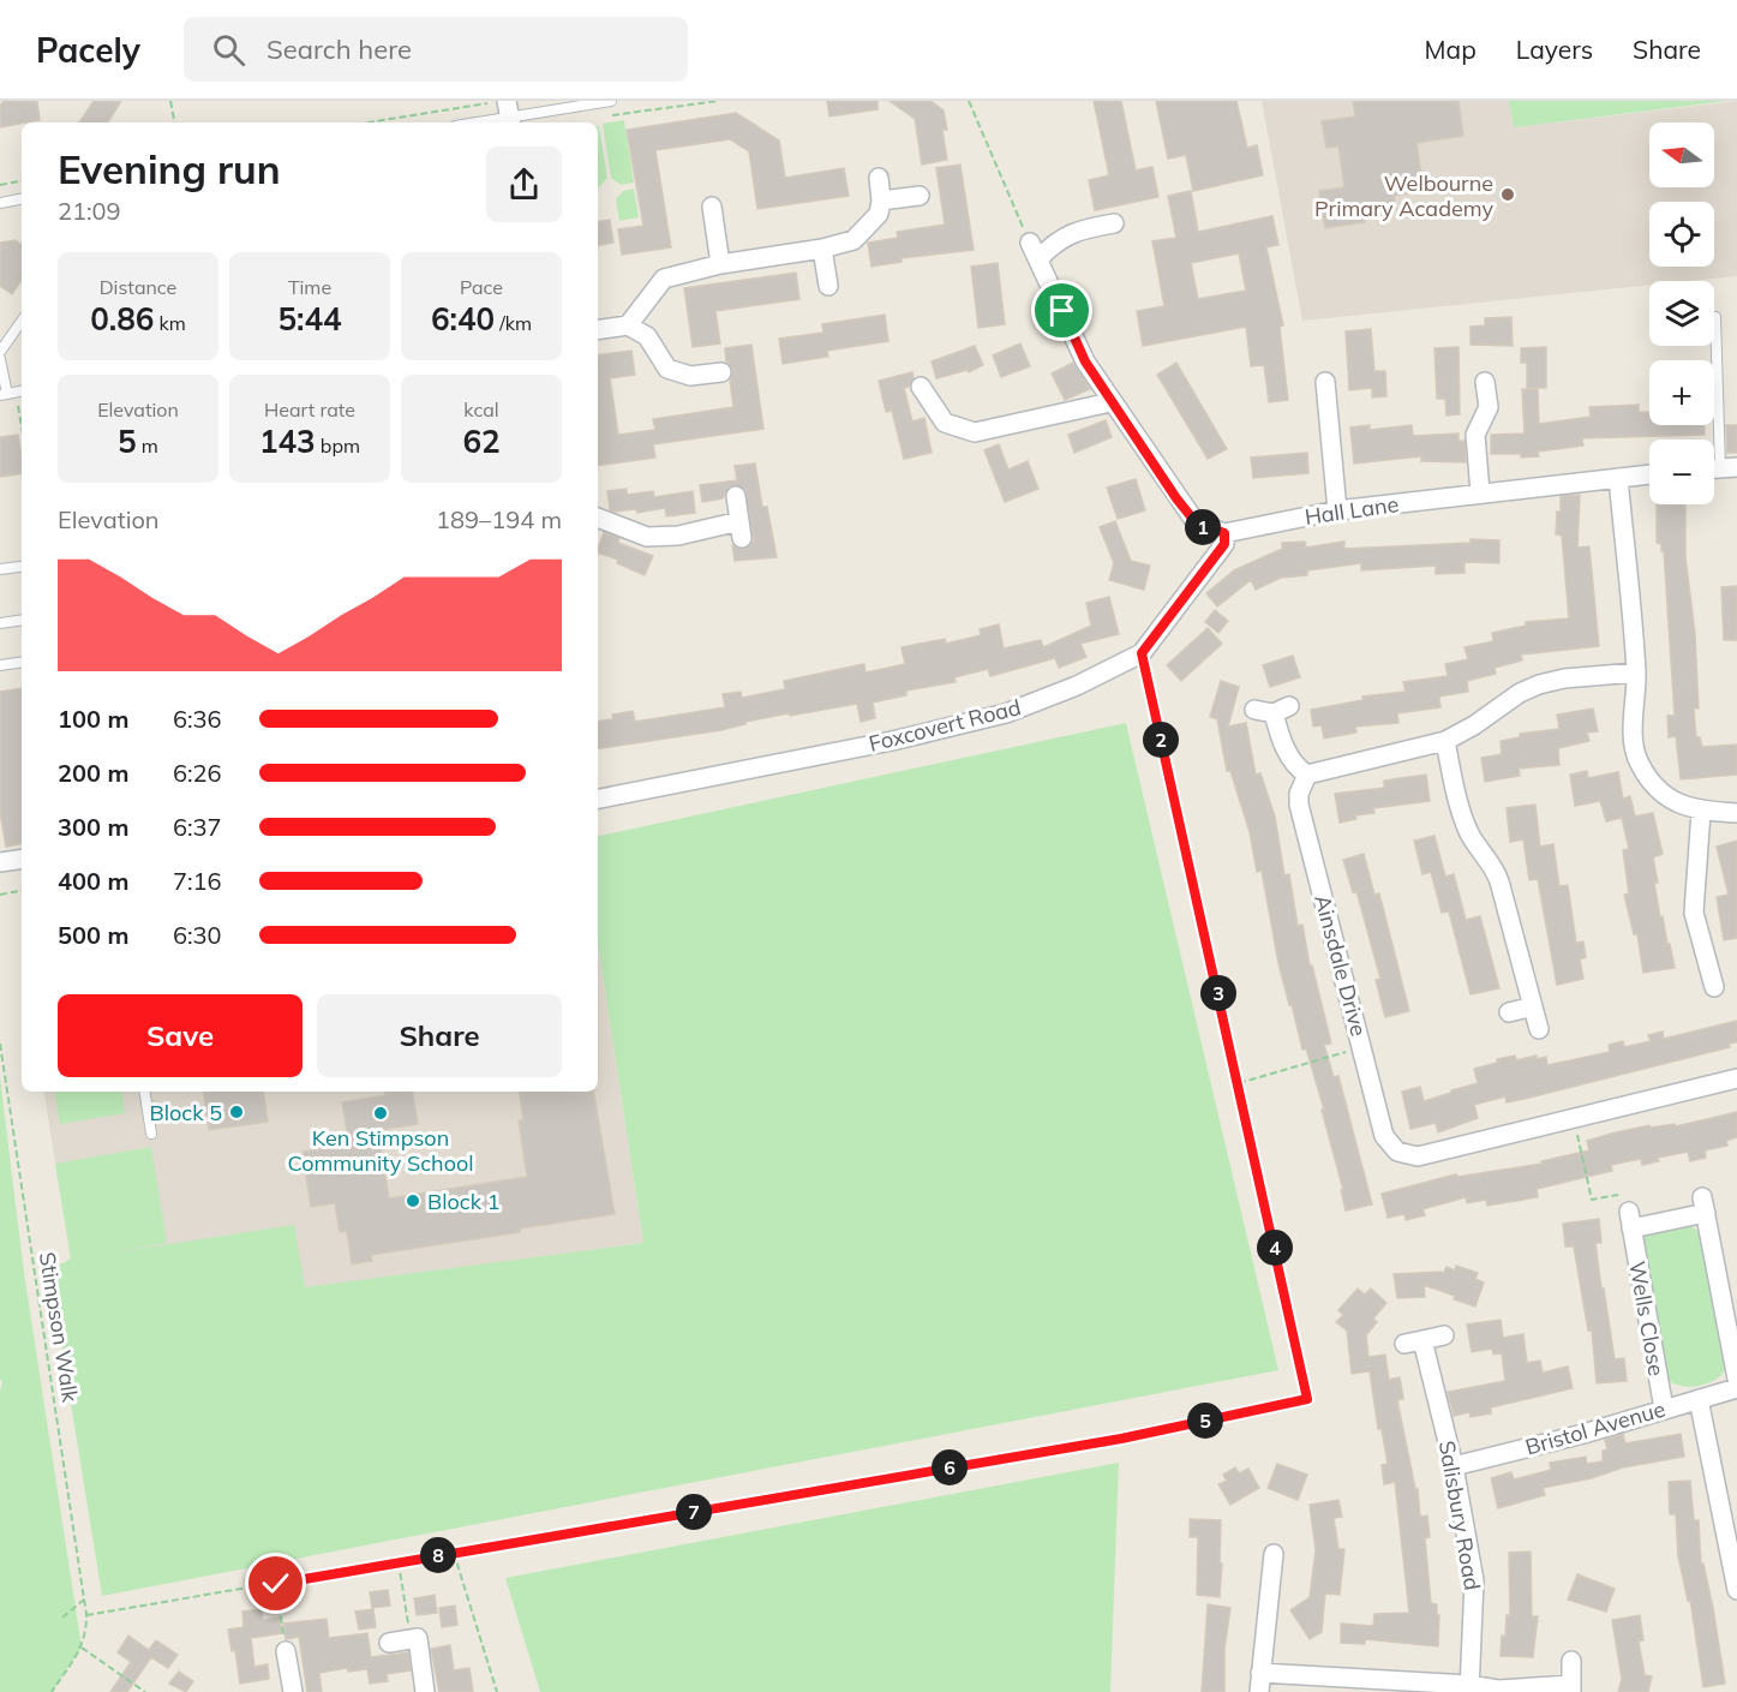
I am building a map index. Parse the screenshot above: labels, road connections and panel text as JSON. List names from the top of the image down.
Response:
{
  "streets": {
    "street": [
      "Hall Lane",
      "Foxcovert Road",
      "Ainsdale Drive",
      "Wells Close",
      "Bristol Avenue",
      "Salisbury Road"
    ],
    "path": ["Stimpson Walk"]
  },
  "crossings": [
    ["Hall Lane", "Foxcovert Road"],
    ["Wells Close", "Bristol Avenue"],
    ["Bristol Avenue", "Salisbury Road"]
  ],
  "places": [
    "Welbourne Primary Academy",
    "Block 5",
    "Ken Stimpson Community School",
    "Block 1"
  ],
  "north": "left",
  "page": {
    "header": "Pacely",
    "search": "Search here",
    "nav": ["Map", "Layers", "Share"],
    "map_buttons": ["+", "−"],
    "heading": ["Evening run", "21:09"],
    "stats": [
      ["Distance", "0.86 km"],
      ["Time", "5:44"],
      ["Pace", "6:40 /km"],
      ["Elevation", "5 m"],
      ["Heart rate", "143 bpm"],
      ["kcal", "62"]
    ],
    "chart": ["Elevation", "189–194 m"],
    "pins": [
      "1",
      "2",
      "3",
      "4",
      "5",
      "6",
      "7",
      "8"
    ],
    "list": [
      {
        "name": "100 m",
        "note": "6:36"
      },
      {
        "name": "200 m",
        "note": "6:26"
      },
      {
        "name": "300 m",
        "note": "6:37"
      },
      {
        "name": "400 m",
        "note": "7:16"
      },
      {
        "name": "500 m",
        "note": "6:30"
      }
    ],
    "buttons": ["Save", "Share"]
  }
}
